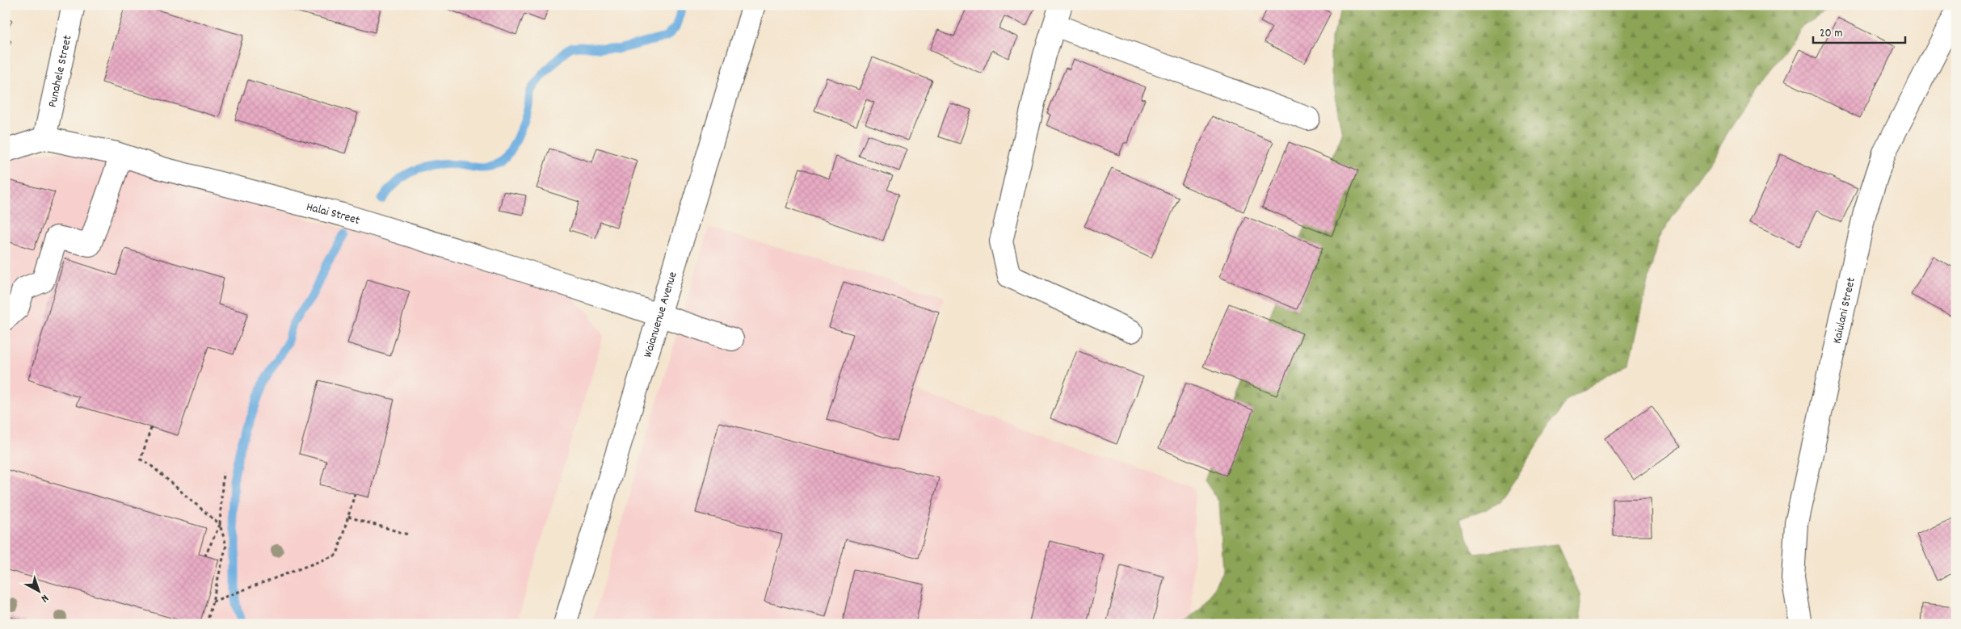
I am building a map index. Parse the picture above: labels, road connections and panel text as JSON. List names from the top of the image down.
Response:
{
  "streets": {
    "street": [
      "Punahele Street",
      "Halai Street",
      "Kaiulani Street",
      "Waianuenue Avenue"
    ]
  },
  "crossings": [
    ["Punahele Street", "Halai Street"],
    ["Halai Street", "Waianuenue Avenue"]
  ],
  "scale_bar": "20 m",
  "north": "bottom right"
}
